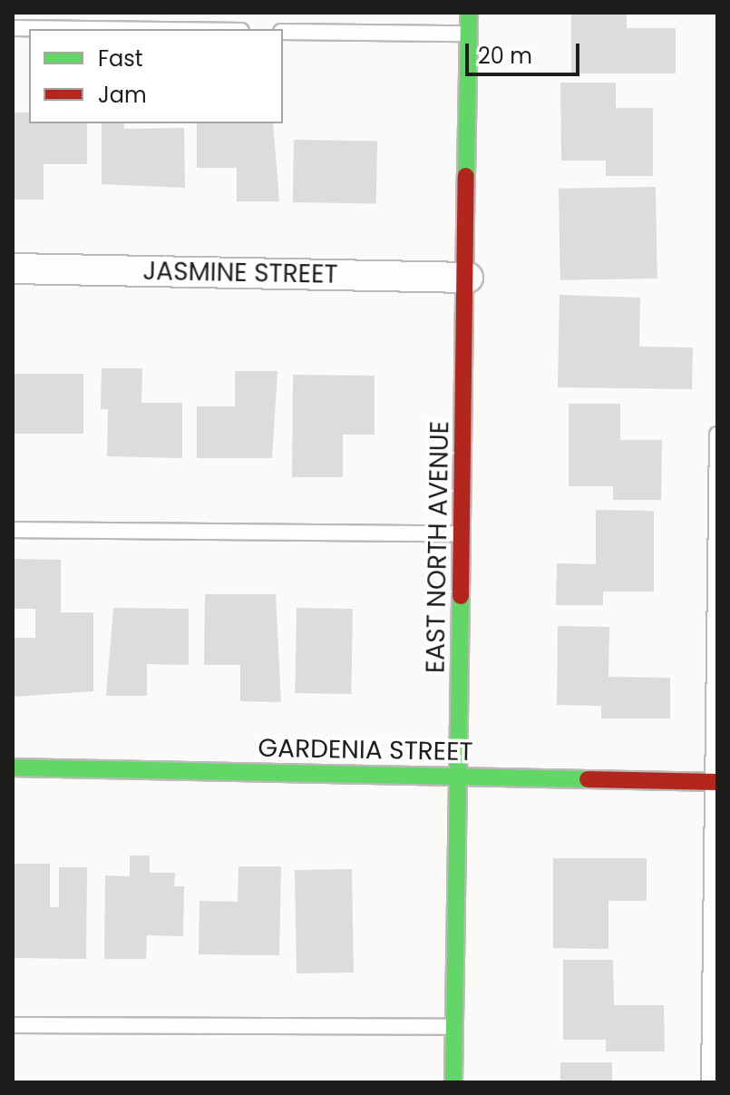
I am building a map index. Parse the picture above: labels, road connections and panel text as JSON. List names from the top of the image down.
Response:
{
  "streets": {
    "street": ["JASMINE STREET", "EAST NORTH AVENUE", "GARDENIA STREET"]
  },
  "crossings": [
    ["JASMINE STREET", "EAST NORTH AVENUE"],
    ["EAST NORTH AVENUE", "GARDENIA STREET"]
  ],
  "legend": ["Fast", "Jam"],
  "scale_bar": "20 m"
}
